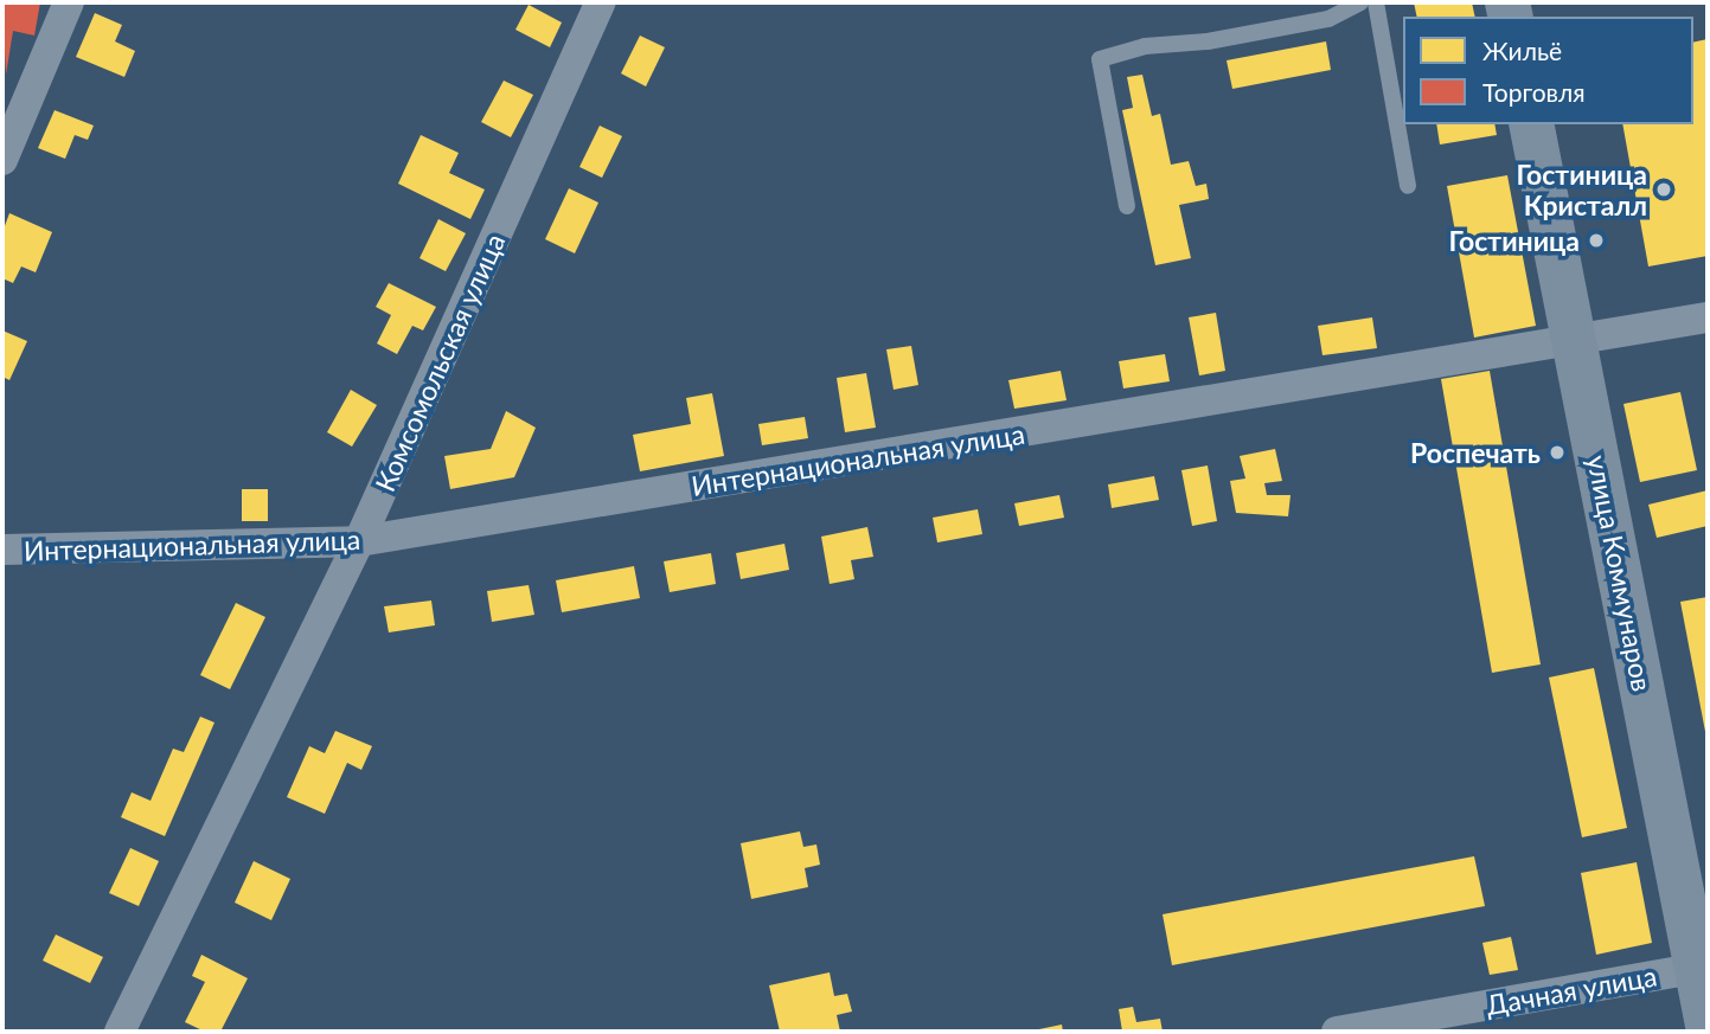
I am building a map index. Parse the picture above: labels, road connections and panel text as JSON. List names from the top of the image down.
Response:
{
  "streets": {
    "main road": ["улица Коммунаров"],
    "street": ["Комсомольская улица", "Интернациональная улица", "Дачная улица"]
  },
  "crossings": [
    ["Комсомольская улица", "Интернациональная улица"],
    ["Интернациональная улица", "улица Коммунаров"],
    ["улица Коммунаров", "Дачная улица"]
  ],
  "places": ["Гостиница Кристалл", "Гостиница", "Роспечать"],
  "legend": ["Жильё", "Торговля"]
}
